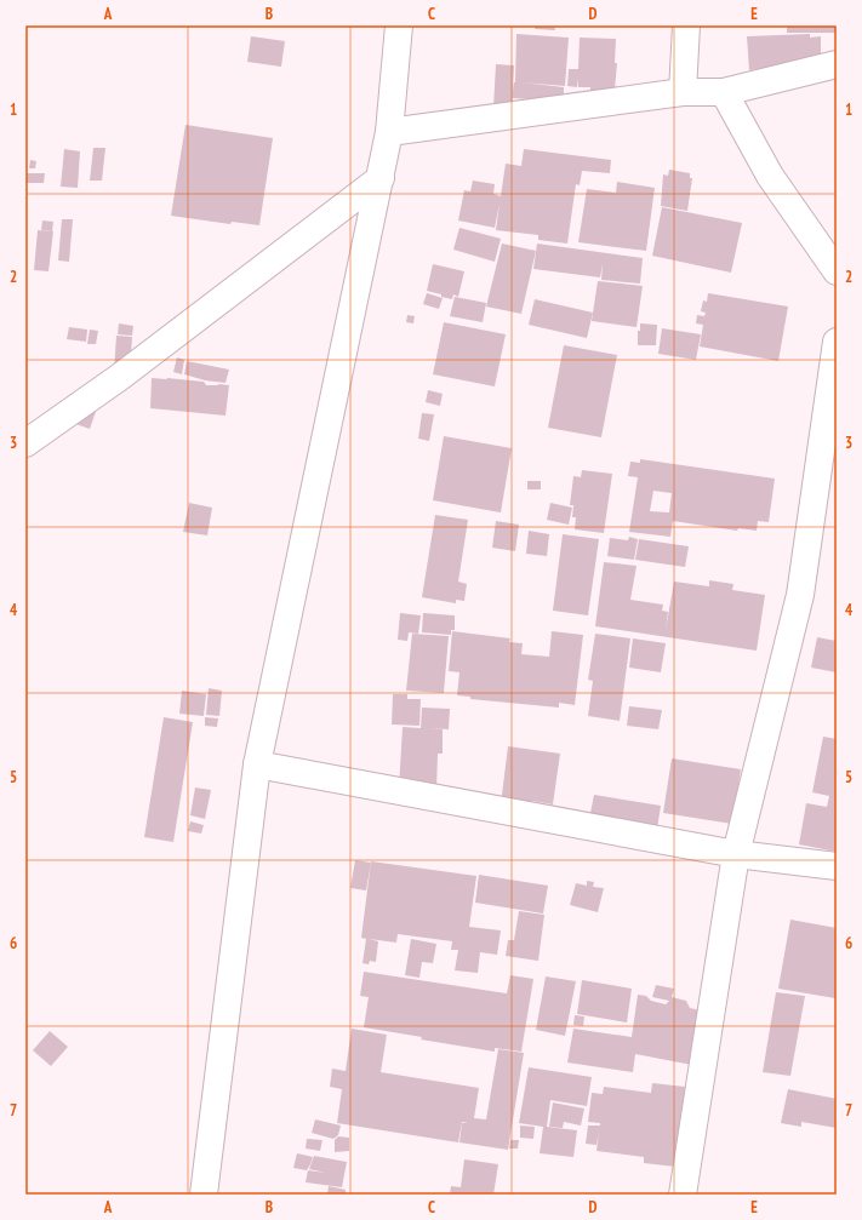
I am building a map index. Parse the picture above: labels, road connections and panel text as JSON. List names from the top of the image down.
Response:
{
  "grid": {
    "columns": [
      "A",
      "B",
      "C",
      "D",
      "E"
    ],
    "rows": [
      "1",
      "2",
      "3",
      "4",
      "5",
      "6",
      "7"
    ]
  }
}
